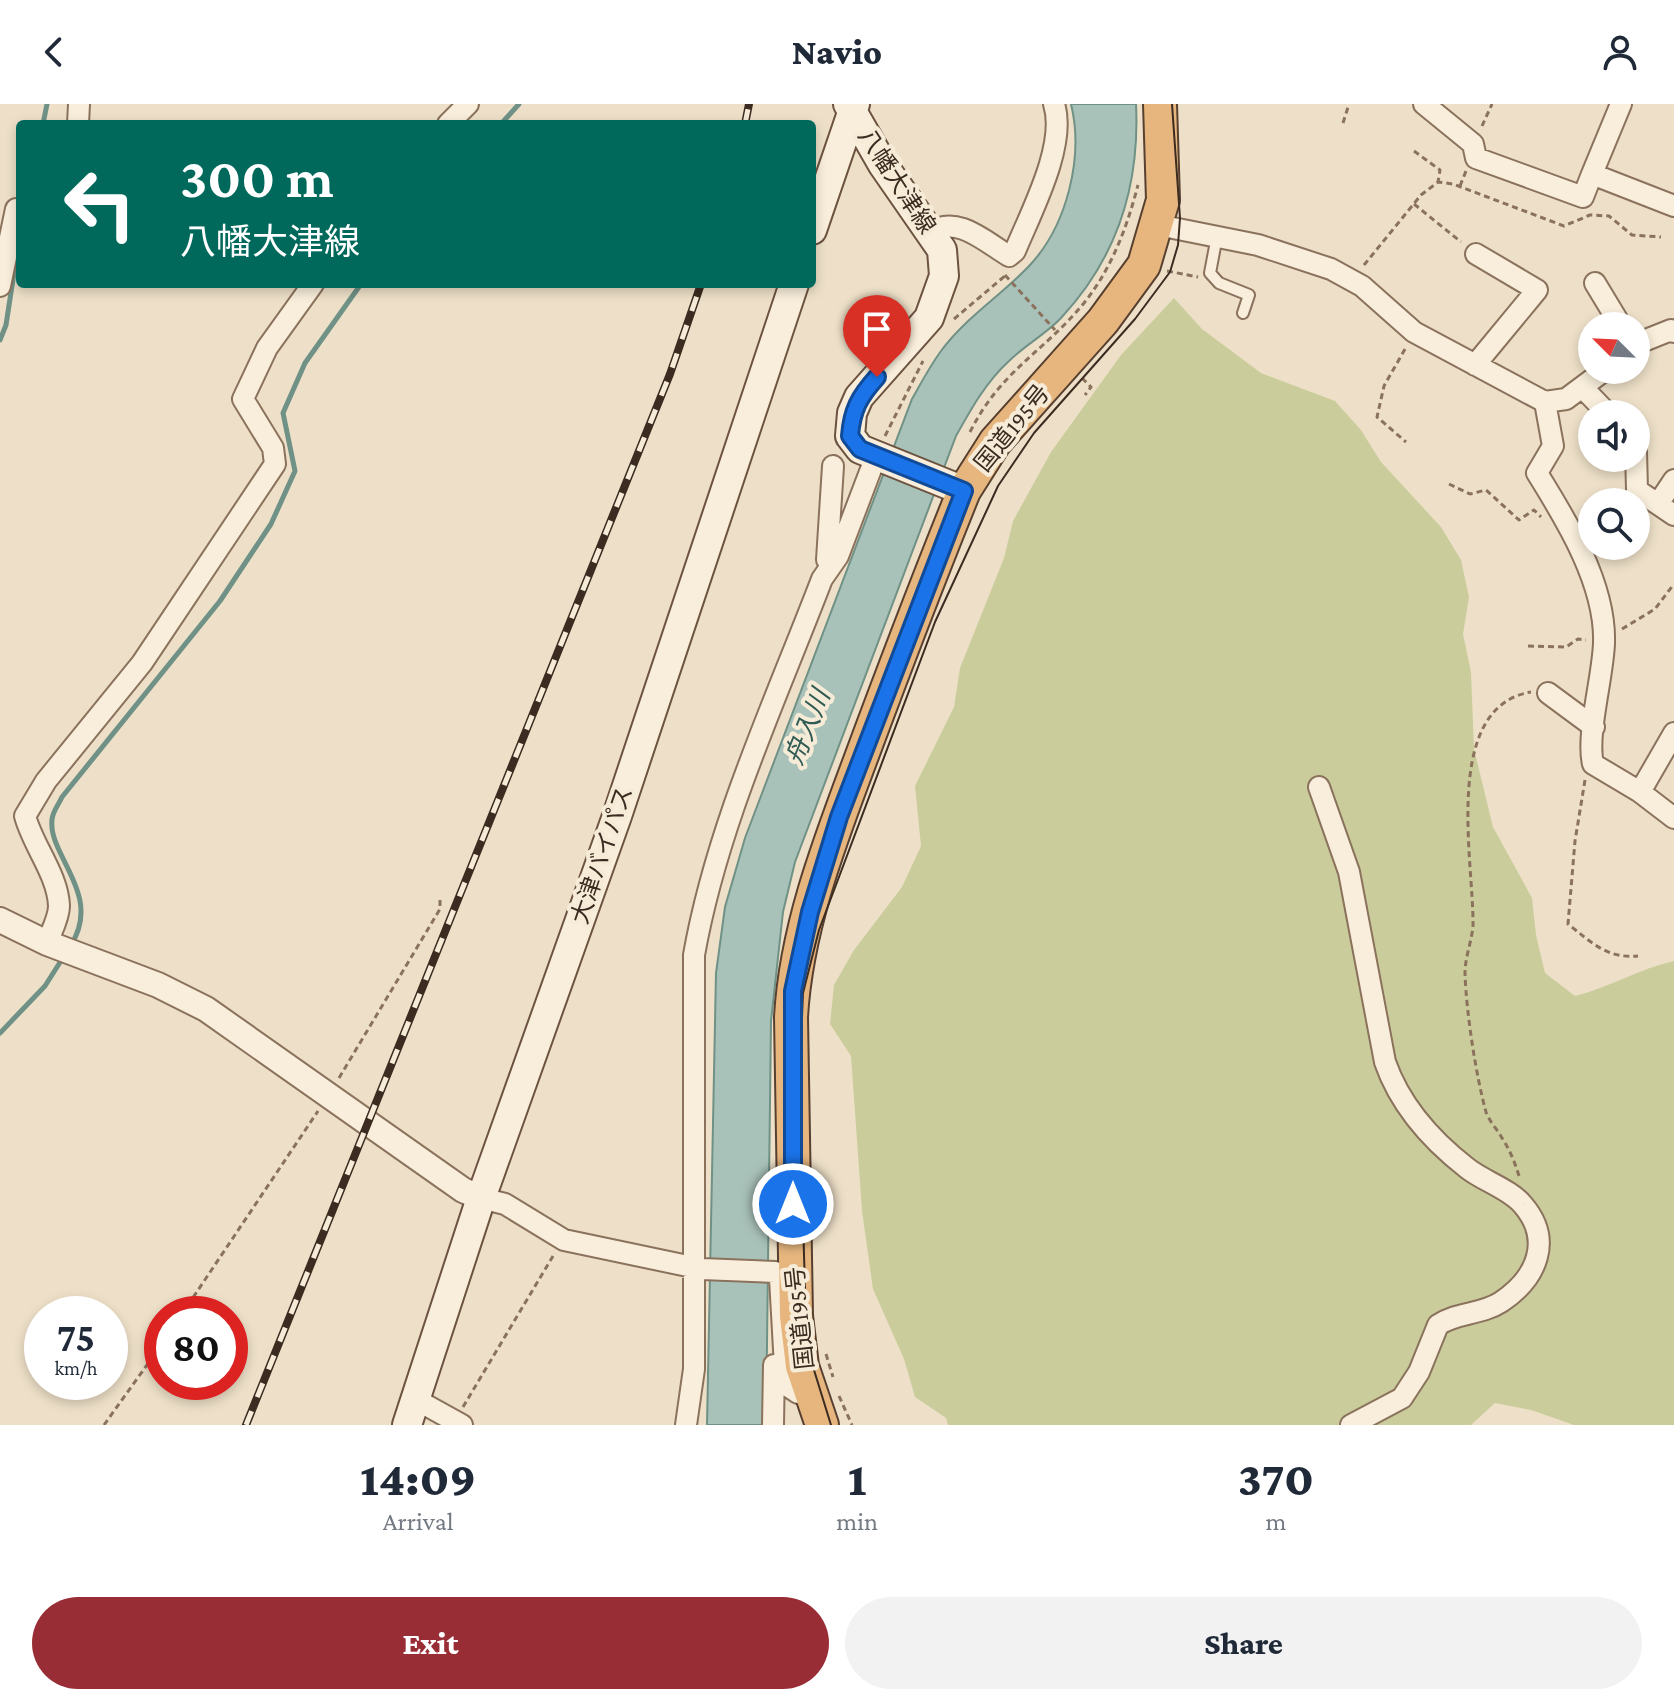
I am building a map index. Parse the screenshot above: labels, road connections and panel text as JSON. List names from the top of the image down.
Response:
{
  "streets": {
    "highway": ["国道195号"],
    "main road": ["八幡大津線", "大津バイパス"]
  },
  "crossings": [
    ["八幡大津線", "国道195号"]
  ],
  "water": ["舟入川"],
  "north": "top left",
  "page": {
    "header": "Navio",
    "turn": ["300 m", "八幡大津線"],
    "speed": "75 km/h",
    "limit": "80",
    "eta": [
      "14:09",
      "Arrival",
      "1",
      "min",
      "370",
      "m"
    ],
    "buttons": ["Exit", "Share"]
  }
}
